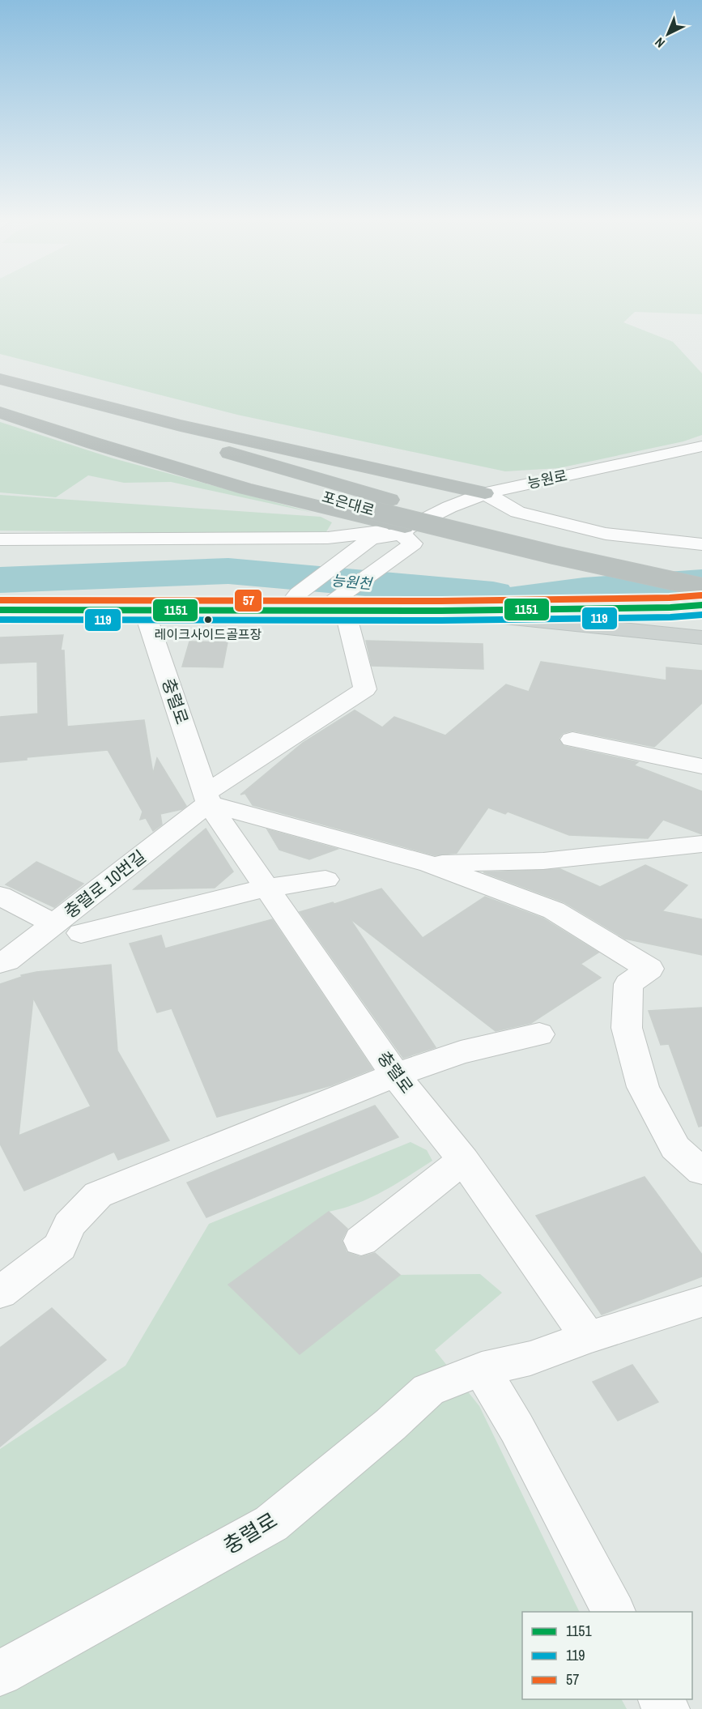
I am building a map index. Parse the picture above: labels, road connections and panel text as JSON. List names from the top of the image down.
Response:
{
  "streets": {
    "highway": ["포은대로"],
    "street": ["능원로", "충렬로", "충렬로 10번길"]
  },
  "crossings": [
    ["충렬로", "충렬로 10번길"]
  ],
  "water": ["능원천"],
  "places": ["레이크사이드골프장"],
  "lines": ["transit line 57", "transit line 1151", "transit line 119"],
  "legend": ["1151", "119", "57"],
  "north": "bottom left"
}
